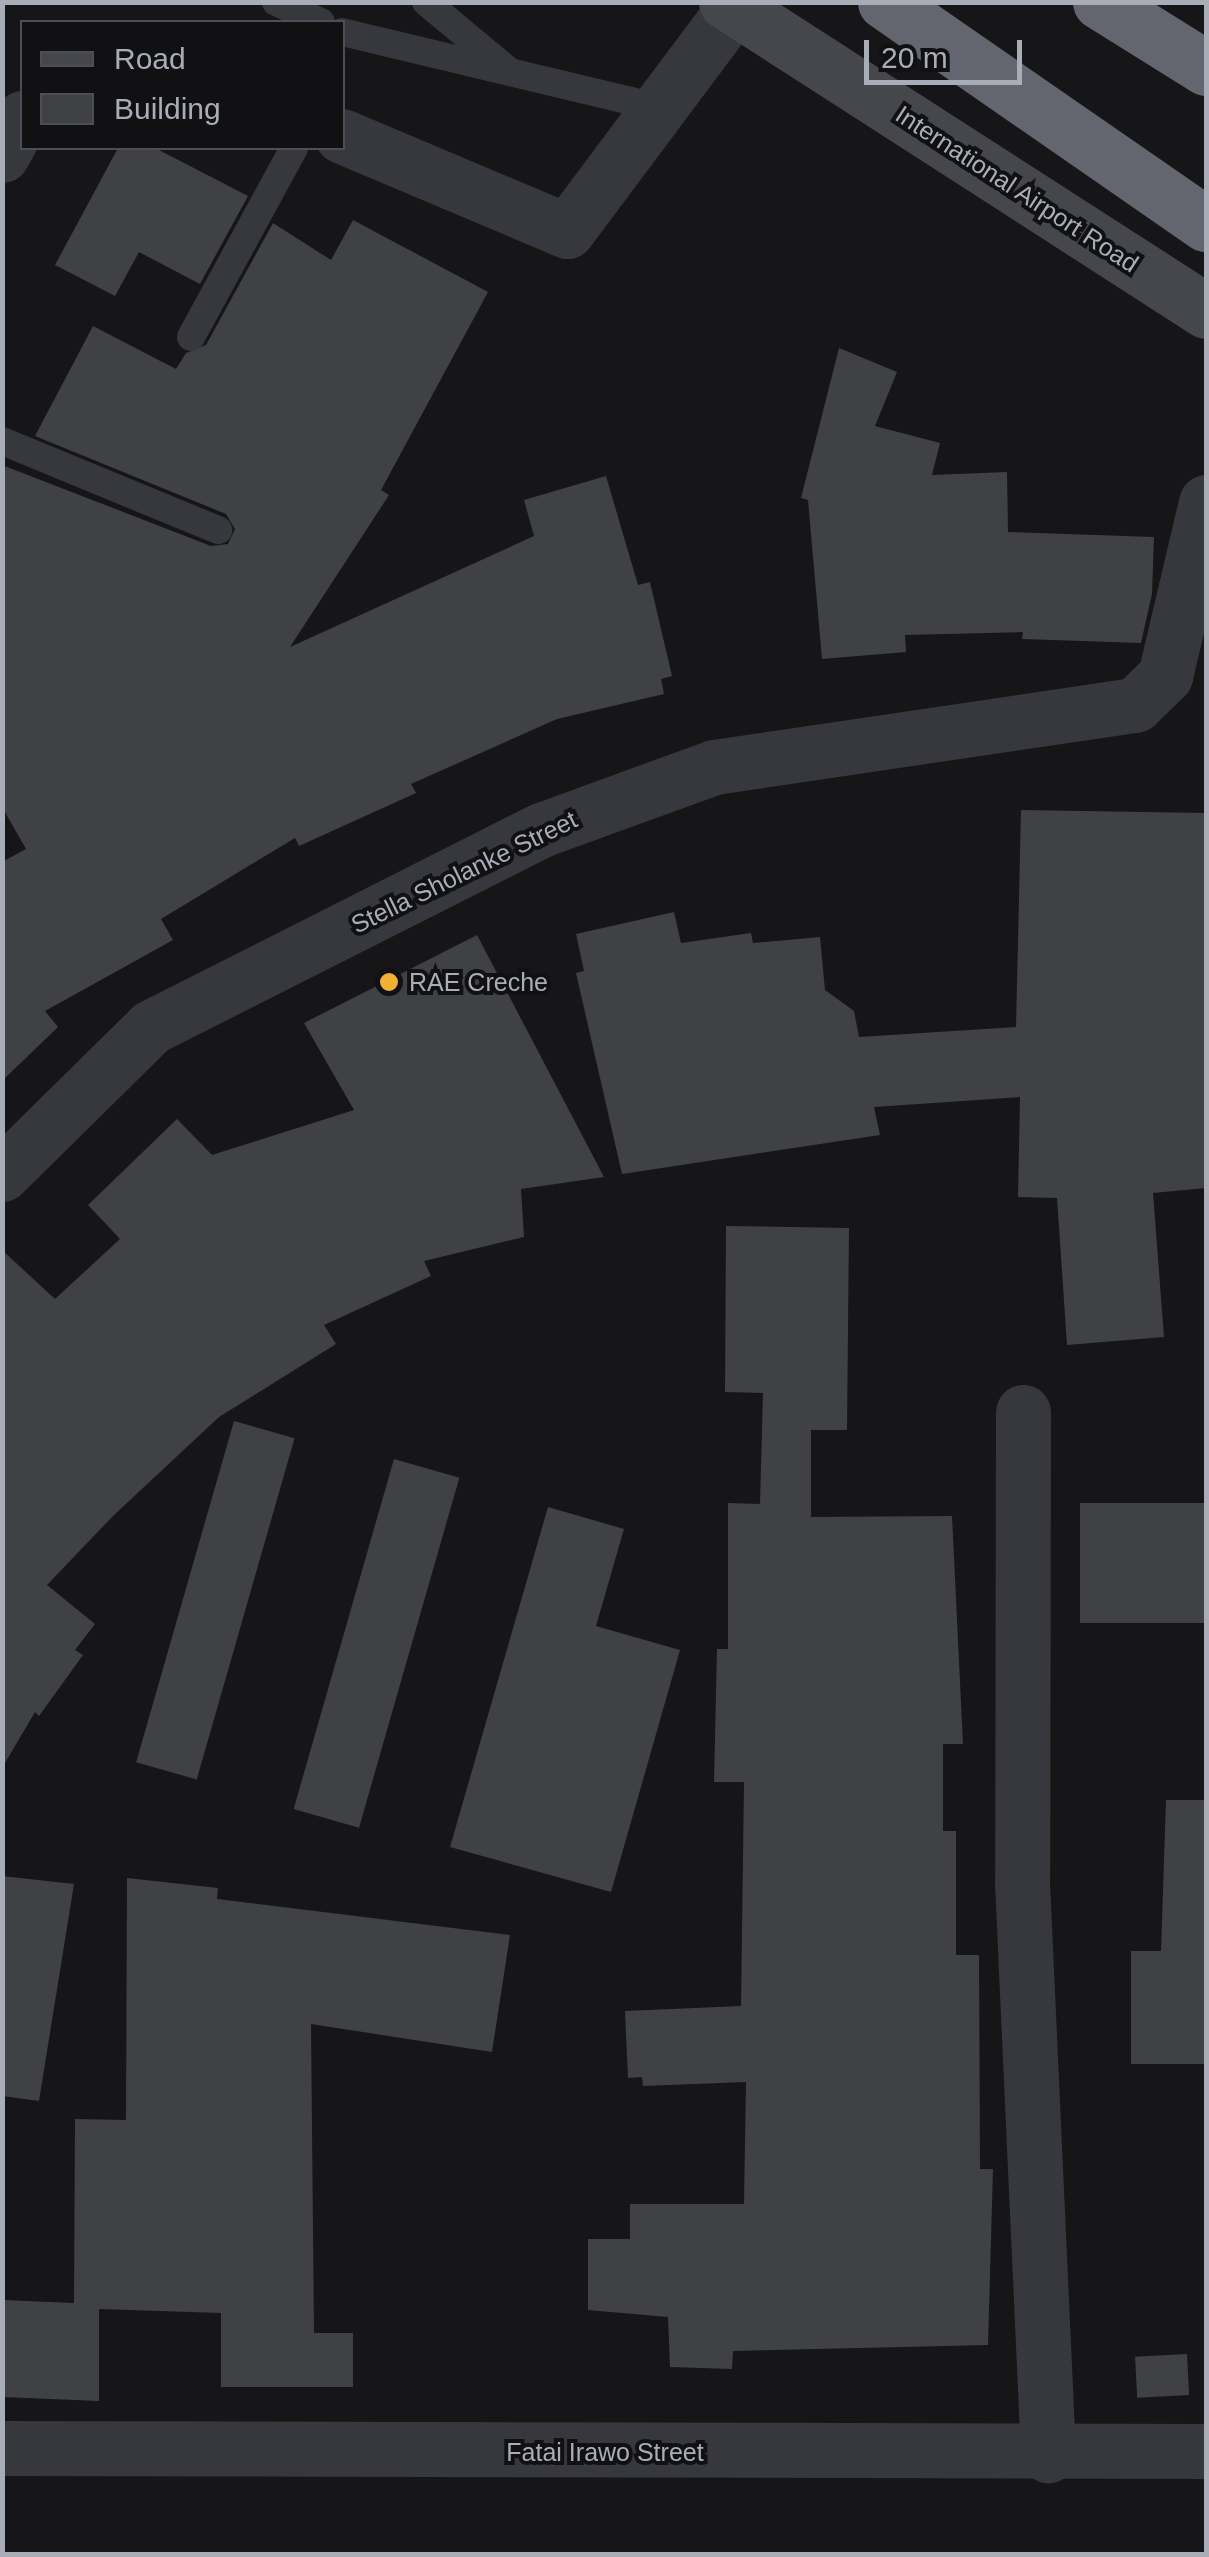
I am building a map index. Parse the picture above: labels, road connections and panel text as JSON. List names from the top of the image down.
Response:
{
  "streets": {
    "main road": ["International Airport Road"],
    "street": ["Stella Sholanke Street", "Fatai Irawo Street"]
  },
  "places": ["RAE Creche"],
  "legend": ["Road", "Building"],
  "scale_bar": "20 m"
}
